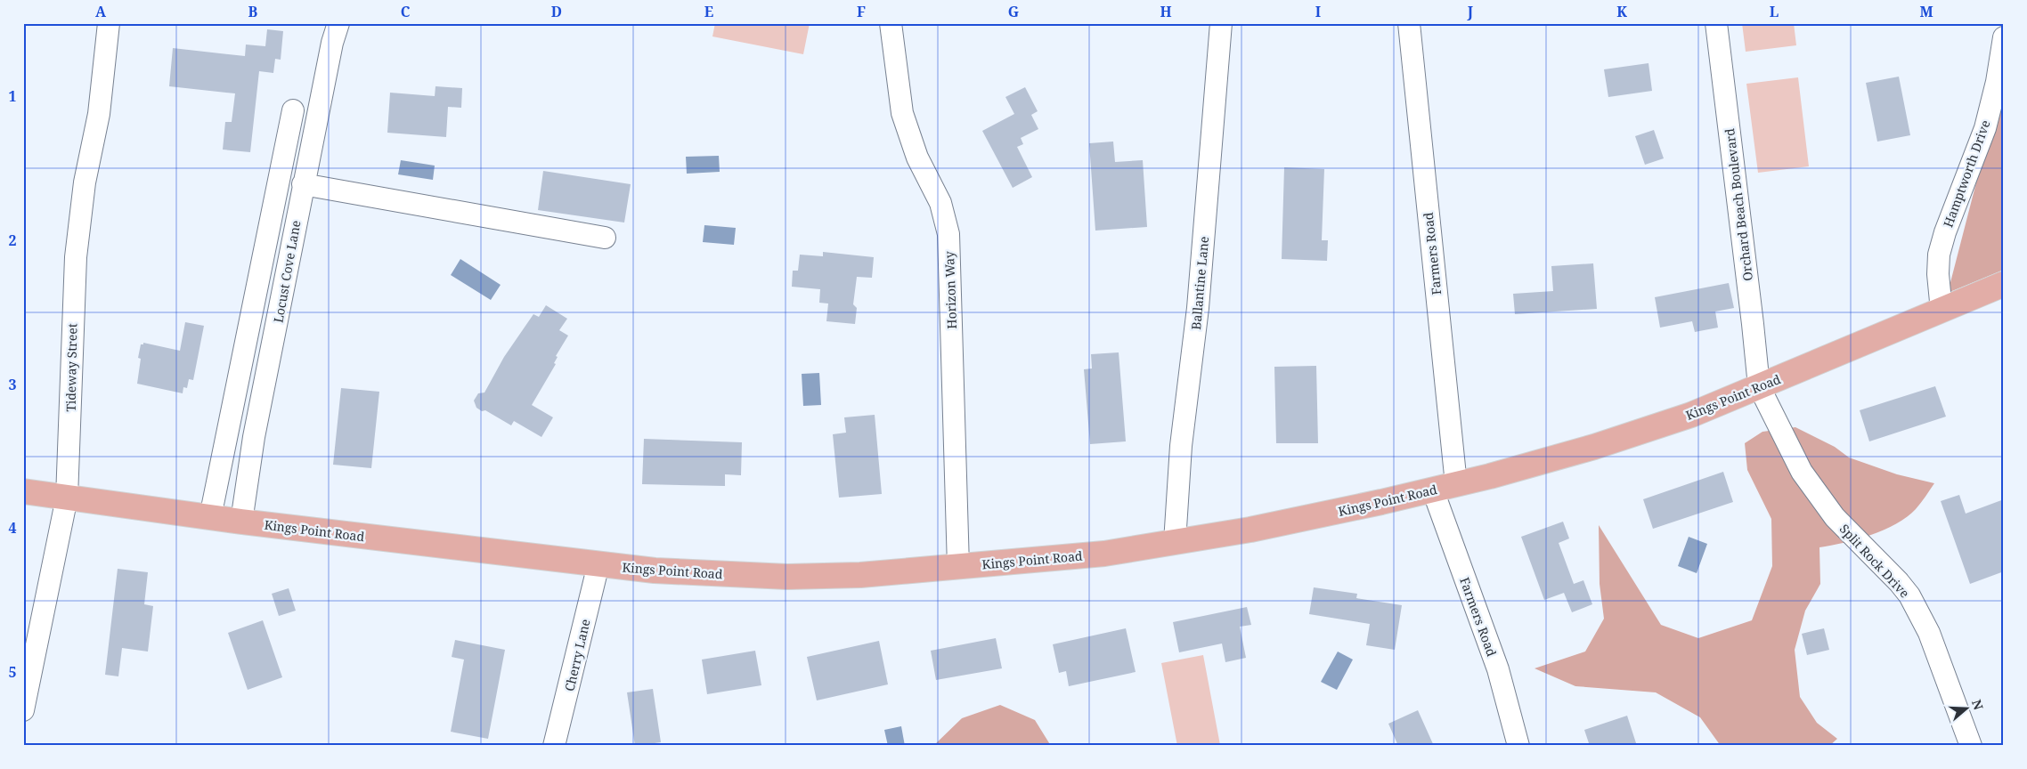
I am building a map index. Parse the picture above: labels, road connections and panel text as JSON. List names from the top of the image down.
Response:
{
  "streets": {
    "main road": ["Kings Point Road"],
    "street": [
      "Hamptworth Drive",
      "Orchard Beach Boulevard",
      "Farmers Road",
      "Locust Cove Lane",
      "Ballantine Lane",
      "Horizon Way",
      "Tideway Street",
      "Split Rock Drive",
      "Cherry Lane"
    ]
  },
  "crossings": [
    ["Hamptworth Drive", "Kings Point Road"],
    ["Orchard Beach Boulevard", "Kings Point Road"],
    ["Orchard Beach Boulevard", "Split Rock Drive"],
    ["Farmers Road", "Kings Point Road"],
    ["Locust Cove Lane", "Kings Point Road"],
    ["Ballantine Lane", "Kings Point Road"],
    ["Horizon Way", "Kings Point Road"],
    ["Tideway Street", "Kings Point Road"],
    ["Kings Point Road", "Split Rock Drive"],
    ["Kings Point Road", "Cherry Lane"]
  ],
  "north": "right",
  "grid": {
    "columns": [
      "A",
      "B",
      "C",
      "D",
      "E",
      "F",
      "G",
      "H",
      "I",
      "J",
      "K",
      "L",
      "M"
    ],
    "rows": [
      "1",
      "2",
      "3",
      "4",
      "5"
    ]
  }
}
